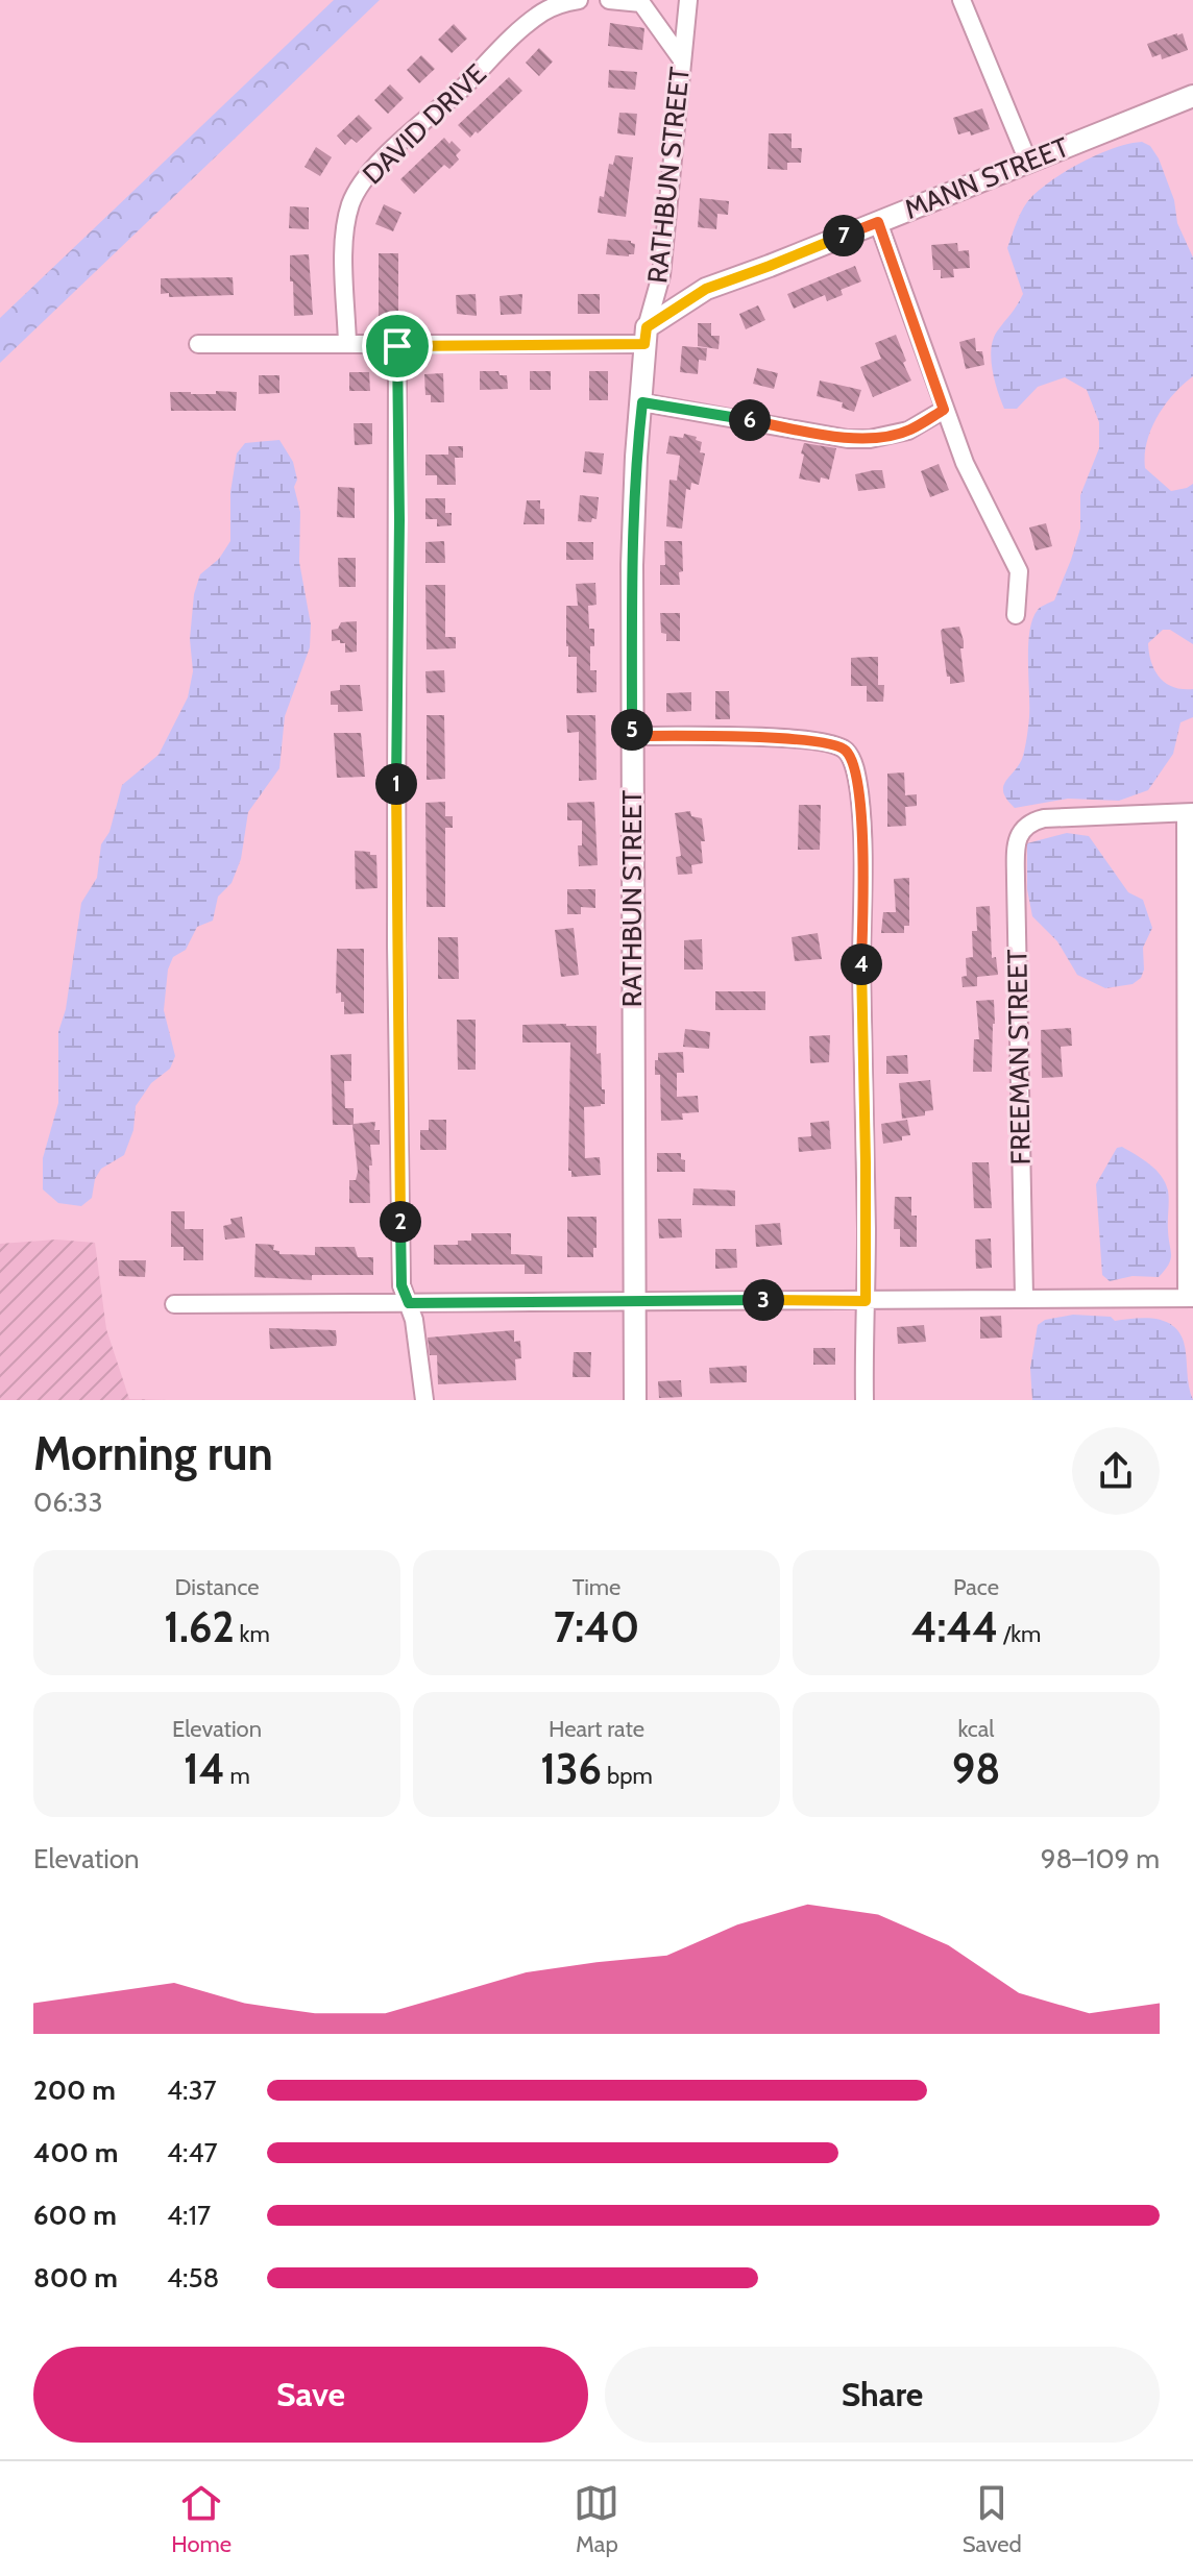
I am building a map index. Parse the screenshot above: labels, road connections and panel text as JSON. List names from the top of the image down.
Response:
{
  "streets": {
    "street": [
      "DAVID DRIVE",
      "RATHBUN STREET",
      "MANN STREET",
      "FREEMAN STREET"
    ]
  },
  "crossings": [
    ["RATHBUN STREET", "MANN STREET"]
  ],
  "page": {
    "pins": [
      "7",
      "6",
      "5",
      "1",
      "4",
      "2",
      "3"
    ],
    "heading": ["Morning run", "06:33"],
    "stats": [
      ["Distance", "1.62 km"],
      ["Time", "7:40"],
      ["Pace", "4:44 /km"],
      ["Elevation", "14 m"],
      ["Heart rate", "136 bpm"],
      ["kcal", "98"]
    ],
    "chart": ["Elevation", "98–109 m"],
    "list": [
      {
        "name": "200 m",
        "note": "4:37"
      },
      {
        "name": "400 m",
        "note": "4:47"
      },
      {
        "name": "600 m",
        "note": "4:17"
      },
      {
        "name": "800 m",
        "note": "4:58"
      }
    ],
    "buttons": ["Save", "Share"],
    "tabs": ["Home", "Map", "Saved"]
  }
}
